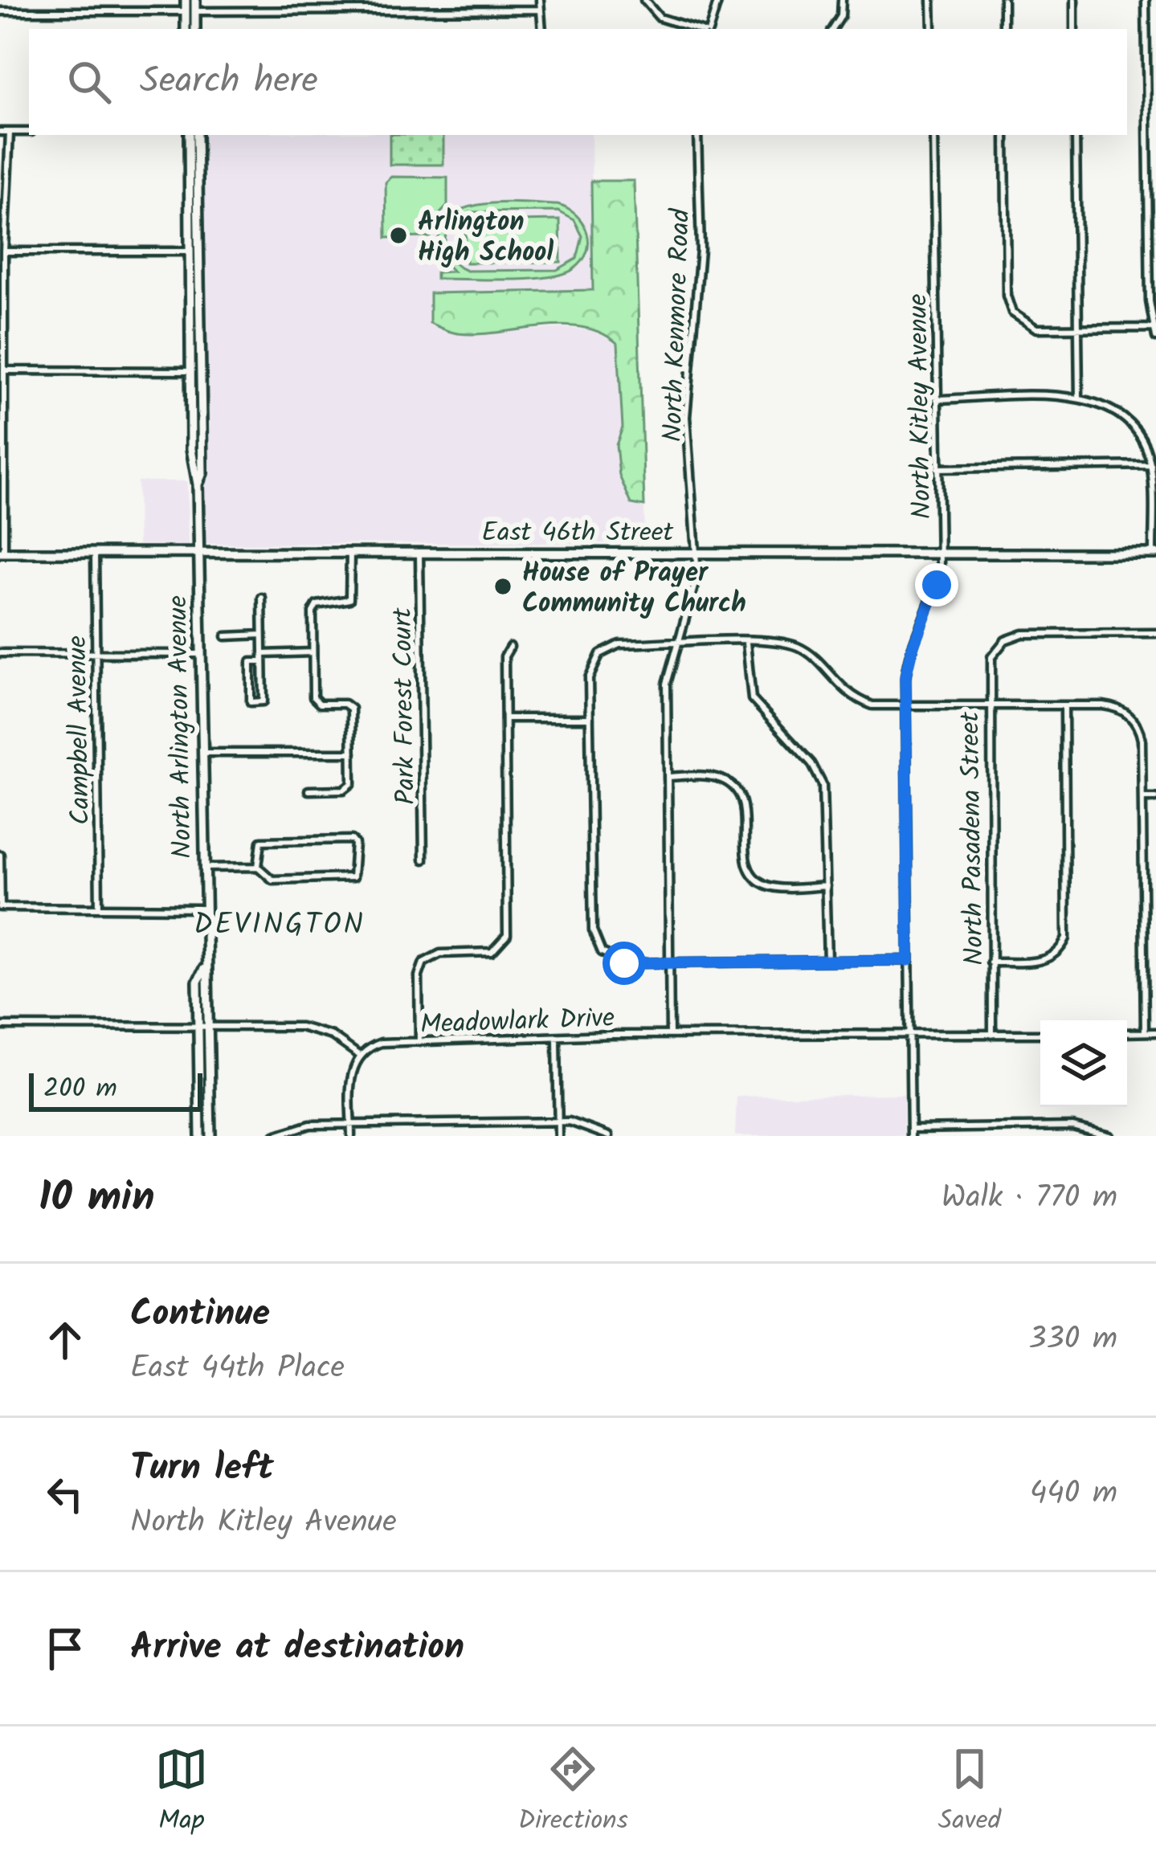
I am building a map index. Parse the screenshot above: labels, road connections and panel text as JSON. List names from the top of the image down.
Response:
{
  "streets": {
    "main road": ["East 46th Street", "North Arlington Avenue"],
    "street": [
      "North Kenmore Road",
      "North Kitley Avenue",
      "Park Forest Court",
      "Campbell Avenue",
      "North Pasadena Street",
      "Meadowlark Drive"
    ]
  },
  "crossings": [
    ["North Kenmore Road", "East 46th Street"],
    ["North Kenmore Road", "Meadowlark Drive"],
    ["North Kitley Avenue", "East 46th Street"],
    ["North Kitley Avenue", "Meadowlark Drive"],
    ["East 46th Street", "Park Forest Court"],
    ["East 46th Street", "North Arlington Avenue"],
    ["East 46th Street", "Campbell Avenue"],
    ["North Pasadena Street", "Meadowlark Drive"]
  ],
  "districts": ["DEVINGTON"],
  "places": ["Arlington High School", "House of Prayer Community Church"],
  "scale_bar": "200 m",
  "page": {
    "search": "Search here",
    "scale": "200 m",
    "heading": ["10 min", "Walk · 770 m"],
    "list": [
      ["Continue", "East 44th Place", "330 m"],
      ["Turn left", "North Kitley Avenue", "440 m"],
      "Arrive at destination"
    ],
    "nav": ["Map", "Directions", "Saved"]
  }
}
